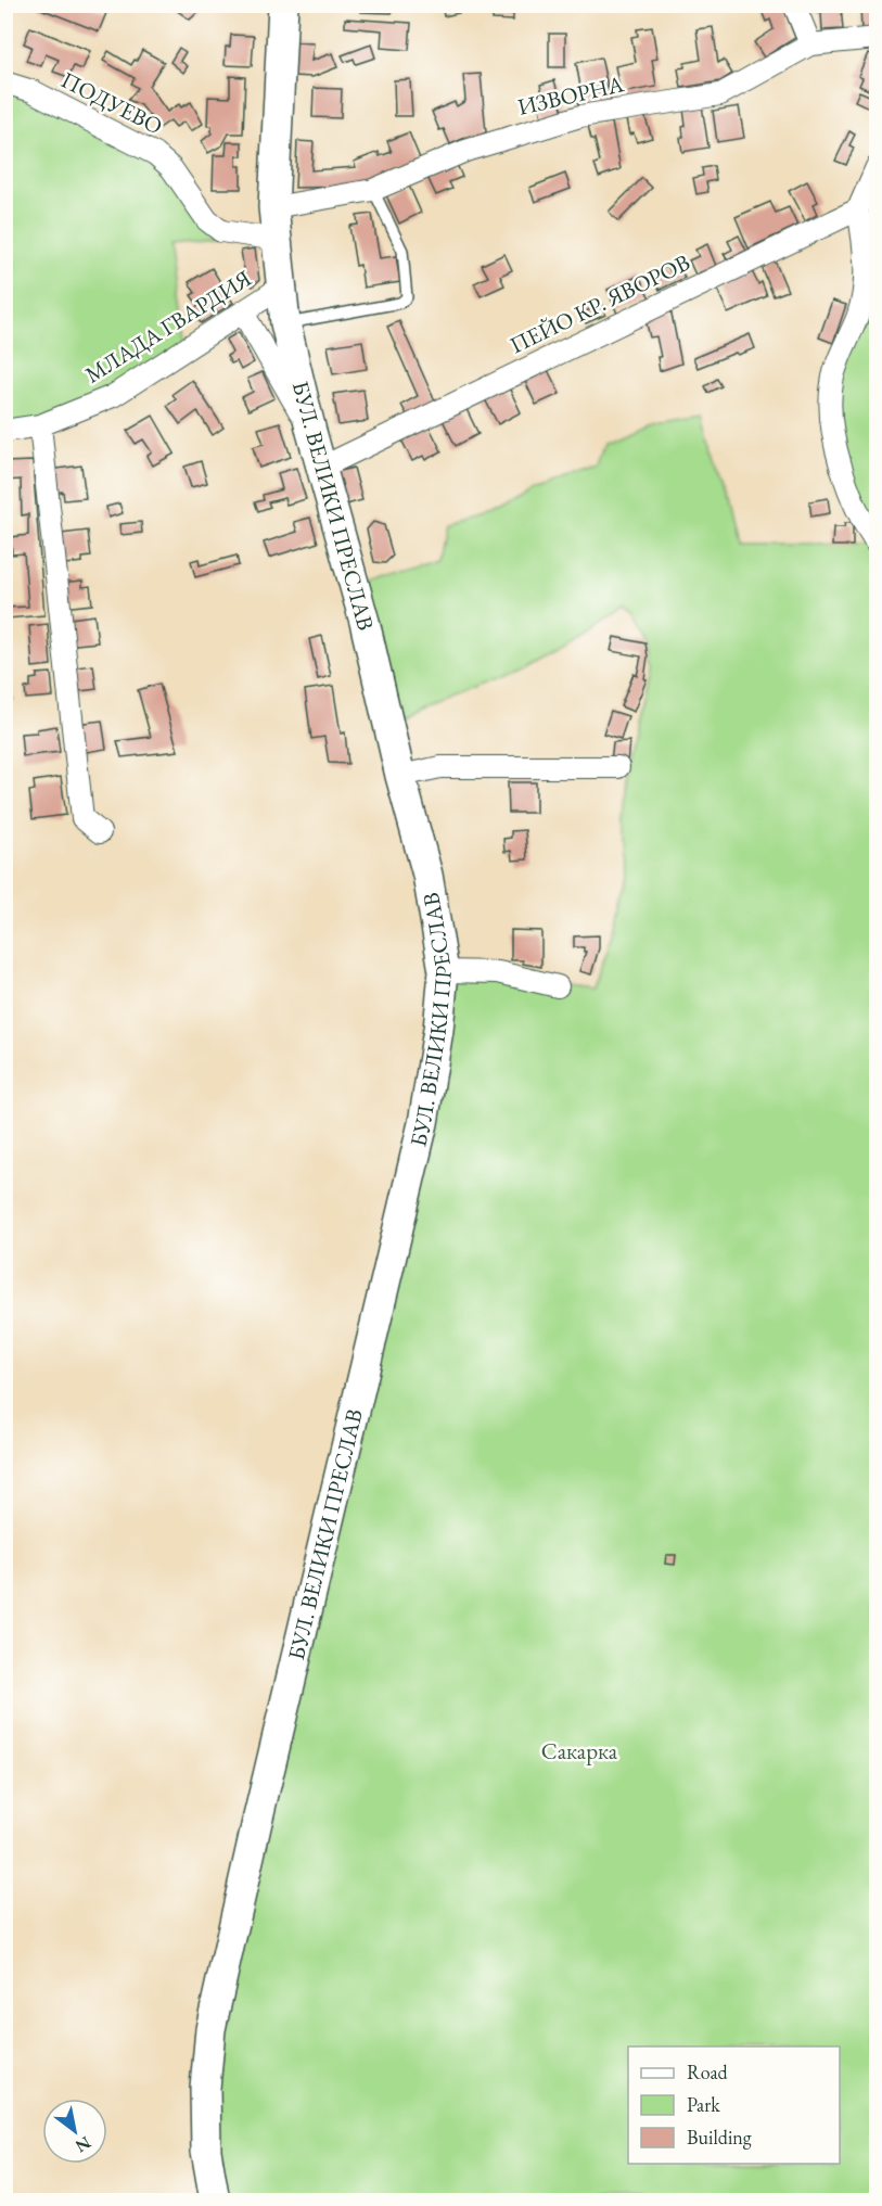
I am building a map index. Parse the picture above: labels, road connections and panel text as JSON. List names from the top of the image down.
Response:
{
  "streets": {
    "main road": ["БУЛ. ВЕЛИКИ ПРЕСЛАВ"],
    "street": [
      "ИЗВОРНА",
      "ПОДУЕВО",
      "ПЕЙО КР. ЯВОРОВ",
      "МЛАДА ГВАРДИЯ"
    ]
  },
  "crossings": [
    ["ИЗВОРНА", "БУЛ. ВЕЛИКИ ПРЕСЛАВ"],
    ["ПОДУЕВО", "БУЛ. ВЕЛИКИ ПРЕСЛАВ"],
    ["ПЕЙО КР. ЯВОРОВ", "БУЛ. ВЕЛИКИ ПРЕСЛАВ"],
    ["МЛАДА ГВАРДИЯ", "БУЛ. ВЕЛИКИ ПРЕСЛАВ"]
  ],
  "parks": ["Сакарка"],
  "legend": ["Road", "Park", "Building"],
  "north": "bottom right"
}
